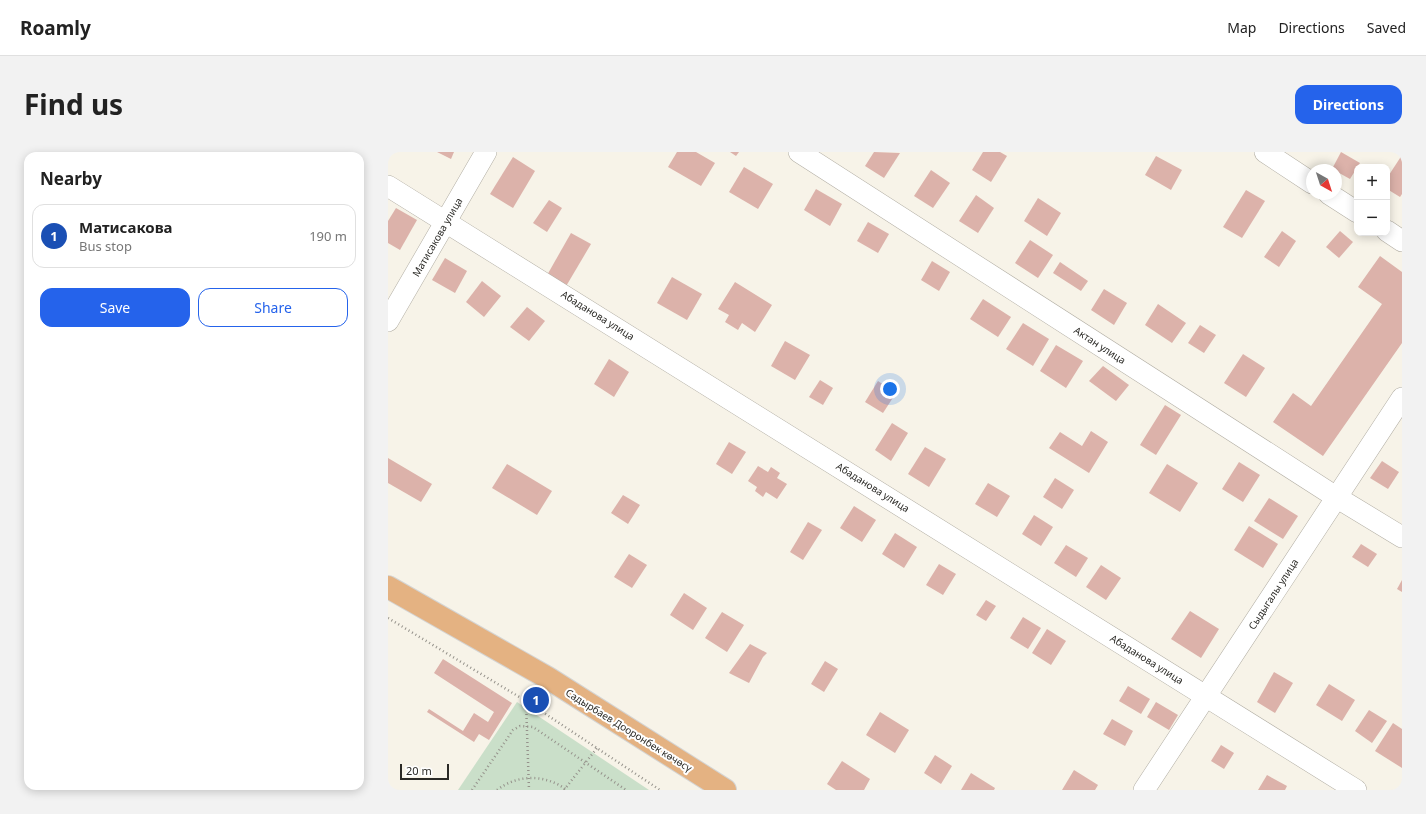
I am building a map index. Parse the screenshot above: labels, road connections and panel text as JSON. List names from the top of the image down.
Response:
{
  "streets": {
    "main road": ["Садырбаев Дооронбек көчөсү"],
    "street": [
      "Матисакова улица",
      "Абаданова улица",
      "Актан улица",
      "Сыдыгалы улица"
    ]
  },
  "crossings": [
    ["Матисакова улица", "Абаданова улица"],
    ["Абаданова улица", "Сыдыгалы улица"],
    ["Актан улица", "Сыдыгалы улица"]
  ],
  "scale_bar": "20 m",
  "north": "bottom right",
  "page": {
    "header": "Roamly",
    "nav": ["Map", "Directions", "Saved"],
    "title": "Find us",
    "buttons": [
      "Directions",
      ["Save", "Share"]
    ],
    "heading": "Nearby",
    "map_buttons": ["+", "−"],
    "list": [
      {
        "mark": "1",
        "name": "Матисакова",
        "note": "Bus stop",
        "value": "190 m"
      }
    ],
    "pins": "1",
    "scale": "20 m"
  }
}
